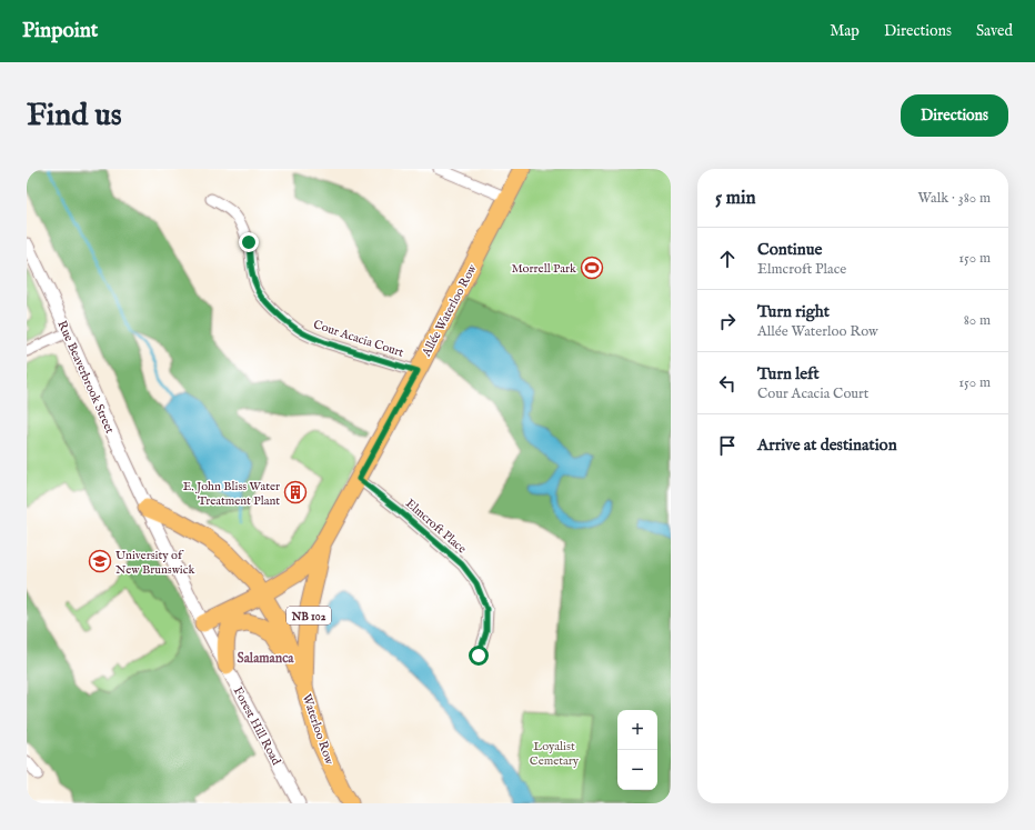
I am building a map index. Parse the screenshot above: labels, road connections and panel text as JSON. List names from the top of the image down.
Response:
{
  "streets": {
    "main road": ["Allée Waterloo Row", "NB 102", "Waterloo Row"],
    "street": [
      "Cour Acacia Court",
      "Rue Beaverbrook Street",
      "Elmcroft Place",
      "Forest Hill Road"
    ]
  },
  "crossings": [
    ["Allée Waterloo Row", "Cour Acacia Court"],
    ["Allée Waterloo Row", "Elmcroft Place"],
    ["Allée Waterloo Row", "Waterloo Row"],
    ["Rue Beaverbrook Street", "Forest Hill Road"]
  ],
  "districts": ["Salamanca"],
  "parks": ["Loyalist Cemetary"],
  "places": {
    "sports": ["Morrell Park"],
    "building": ["E. John Bliss Water Treatment Plant"],
    "school or university": ["University of New Brunswick"]
  },
  "page": {
    "header": "Pinpoint",
    "nav": ["Map", "Directions", "Saved"],
    "buttons": "Directions",
    "title": "Find us",
    "heading": ["5 min", "Walk · 380 m"],
    "list": [
      ["Continue", "Elmcroft Place", "150 m"],
      ["Turn right", "Allée Waterloo Row", "80 m"],
      ["Turn left", "Cour Acacia Court", "150 m"],
      "Arrive at destination"
    ],
    "map_buttons": ["+", "−"]
  }
}
